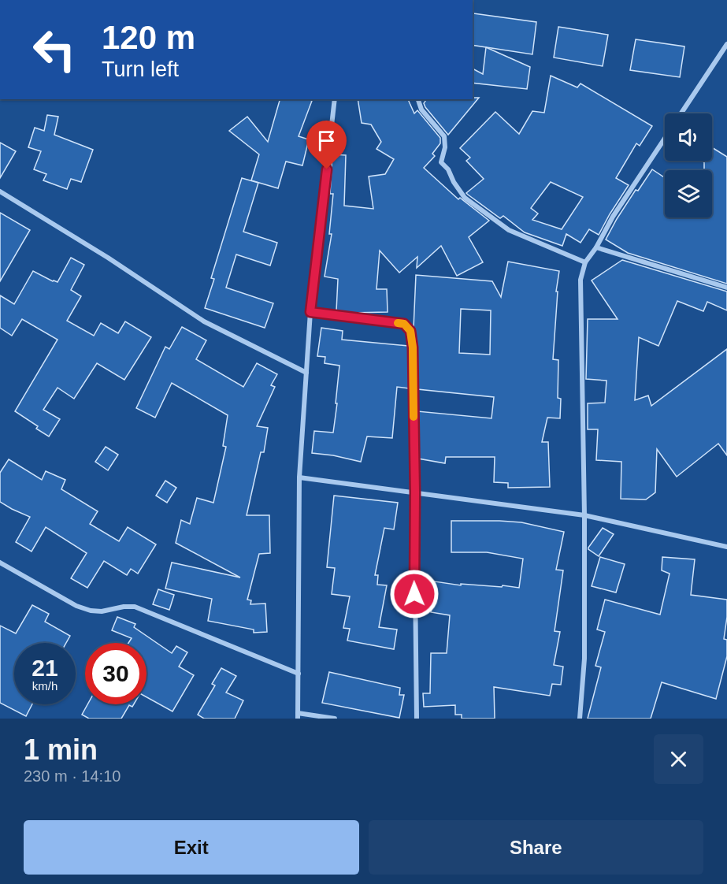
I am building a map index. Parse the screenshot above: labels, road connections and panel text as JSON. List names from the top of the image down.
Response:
{
  "page": {
    "turn": ["120 m", "Turn left"],
    "speed": "21 km/h",
    "limit": "30",
    "heading": ["1 min", "230 m · 14:10"],
    "buttons": ["Exit", "Share"]
  }
}
